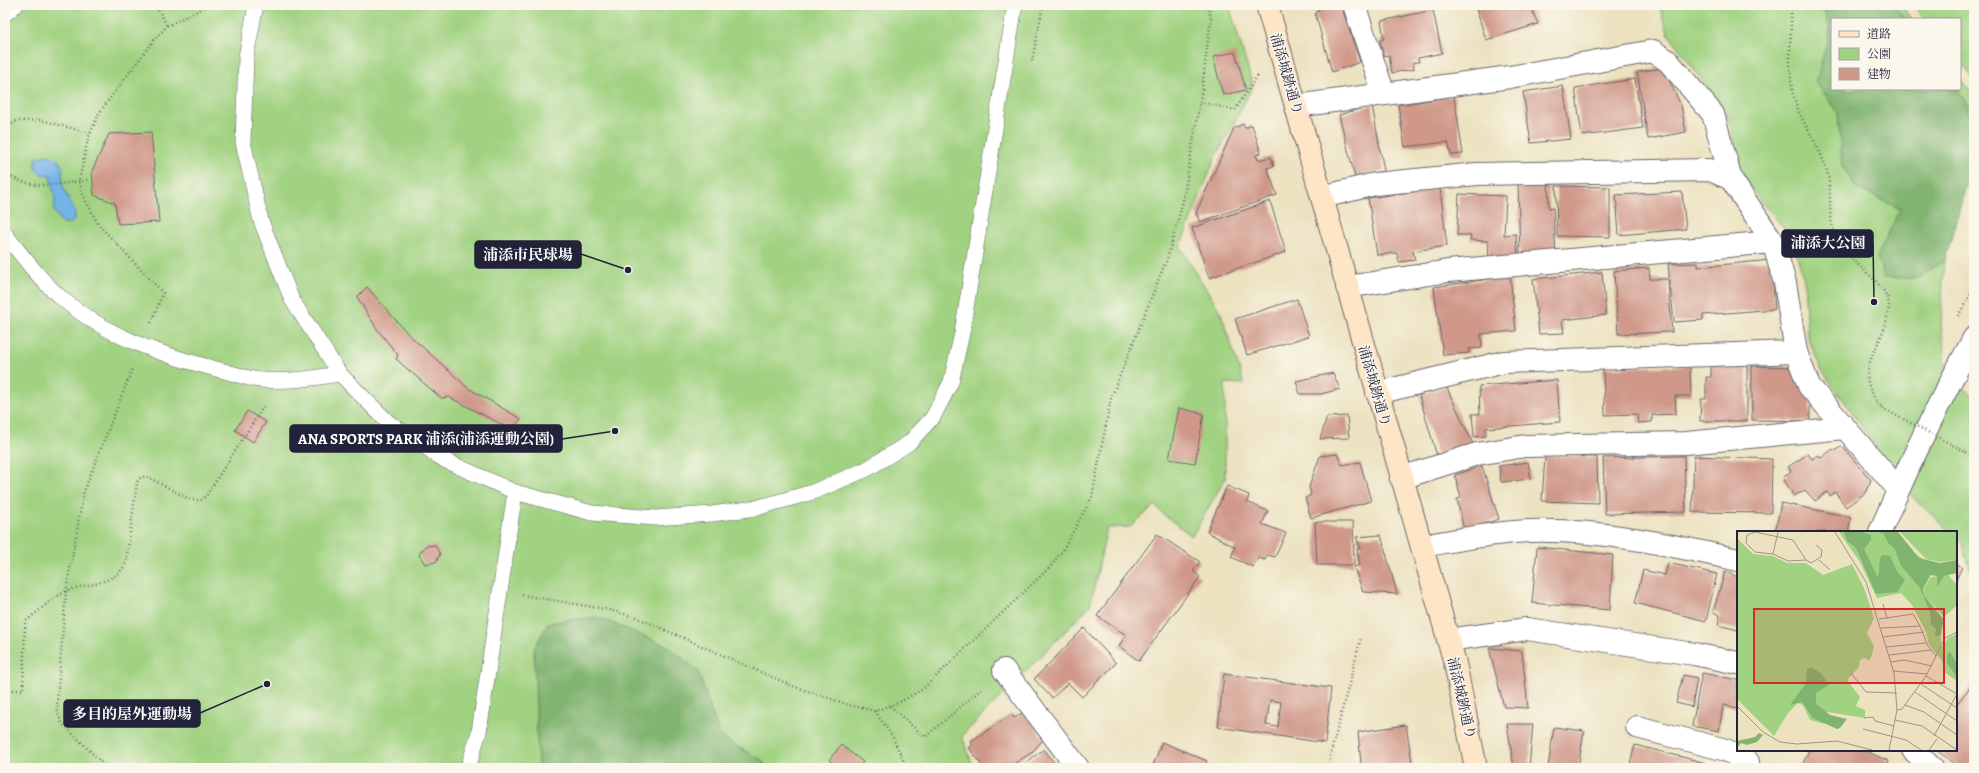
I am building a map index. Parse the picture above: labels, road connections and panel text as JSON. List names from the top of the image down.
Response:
{
  "streets": {
    "main road": ["浦添城跡通り"]
  },
  "places": [
    "浦添市民球場",
    "浦添大公園",
    "ANA SPORTS PARK 浦添(浦添運動公園)",
    "多目的屋外運動場"
  ],
  "legend": ["道路", "公園", "建物"]
}
